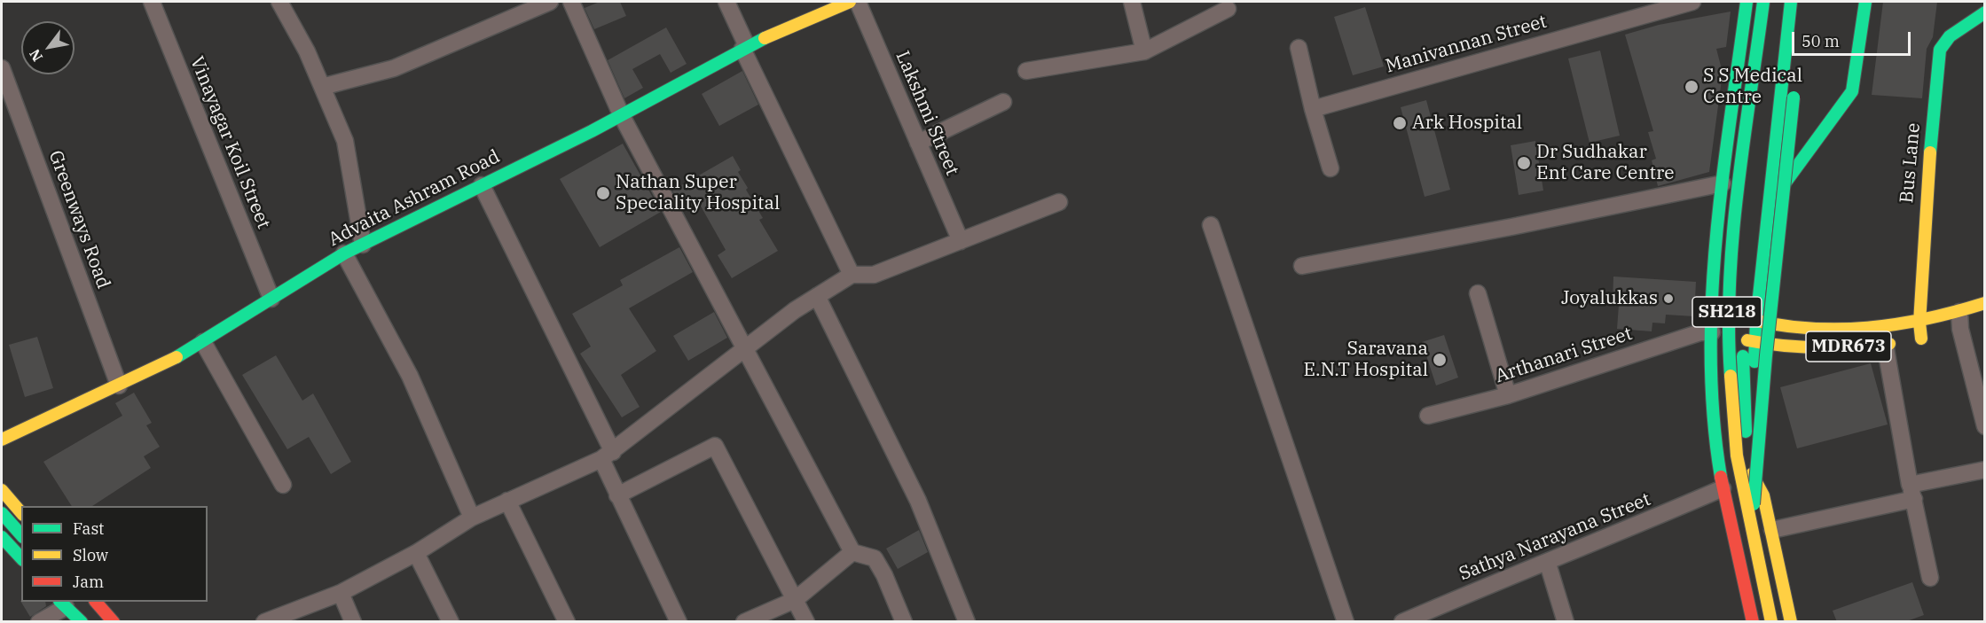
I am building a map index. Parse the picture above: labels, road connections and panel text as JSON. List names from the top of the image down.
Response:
{
  "streets": {
    "main road": [
      "Bus Lane",
      "Advaita Ashram Road",
      "SH218",
      "MDR673"
    ],
    "street": [
      "Manivannan Street",
      "Lakshmi Street",
      "Vinayagar Koil Street",
      "Greenways Road",
      "Arthanari Street",
      "Sathya Narayana Street"
    ]
  },
  "crossings": [
    ["Vinayagar Koil Street", "Advaita Ashram Road"],
    ["Bus Lane", "MDR673"],
    ["Advaita Ashram Road", "Greenways Road"],
    ["MDR673", "Arthanari Street"]
  ],
  "places": [
    "S S Medical Centre",
    "Ark Hospital",
    "Dr Sudhakar Ent Care Centre",
    "Nathan Super Speciality Hospital",
    "Joyalukkas",
    "Saravana E.N.T Hospital"
  ],
  "legend": ["Fast", "Slow", "Jam"],
  "scale_bar": "50 m",
  "north": "bottom left"
}
